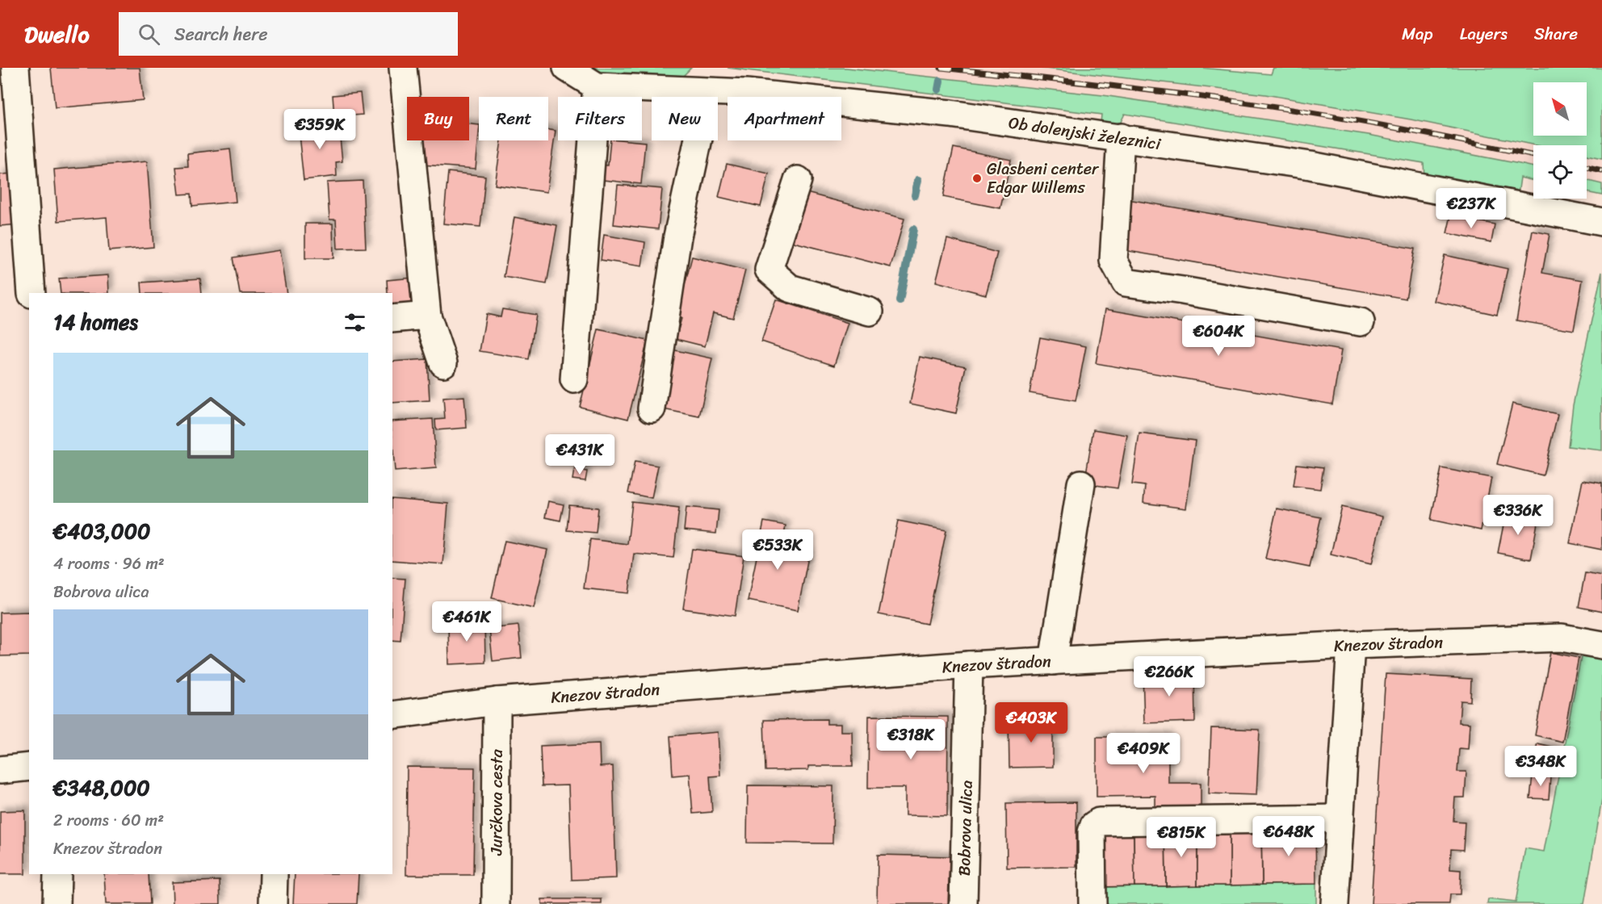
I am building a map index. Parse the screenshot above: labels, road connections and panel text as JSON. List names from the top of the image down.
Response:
{
  "streets": {
    "street": [
      "Ob dolenjski železnici",
      "Knezov štradon",
      "Jurčkova cesta",
      "Bobrova ulica"
    ]
  },
  "crossings": [
    ["Knezov štradon", "Jurčkova cesta"],
    ["Knezov štradon", "Bobrova ulica"]
  ],
  "places": ["Glasbeni center Edgar Willems"],
  "north": "top left",
  "page": {
    "header": "Dwello",
    "search": "Search here",
    "nav": ["Map", "Layers", "Share"],
    "chip": [
      "Buy",
      "Rent",
      "Filters",
      "New",
      "Apartment"
    ],
    "price": [
      "€359K",
      "€237K",
      "€604K",
      "€431K",
      "€336K",
      "€533K",
      "€461K",
      "€266K",
      "€403K",
      "€318K",
      "€409K",
      "€348K",
      "€648K",
      "€815K"
    ],
    "heading": "14 homes",
    "list": [
      {
        "name": "€403,000",
        "note": "4 rooms · 96 m² · Bobrova ulica"
      },
      {
        "name": "€348,000",
        "note": "2 rooms · 60 m² · Knezov štradon"
      }
    ]
  }
}
